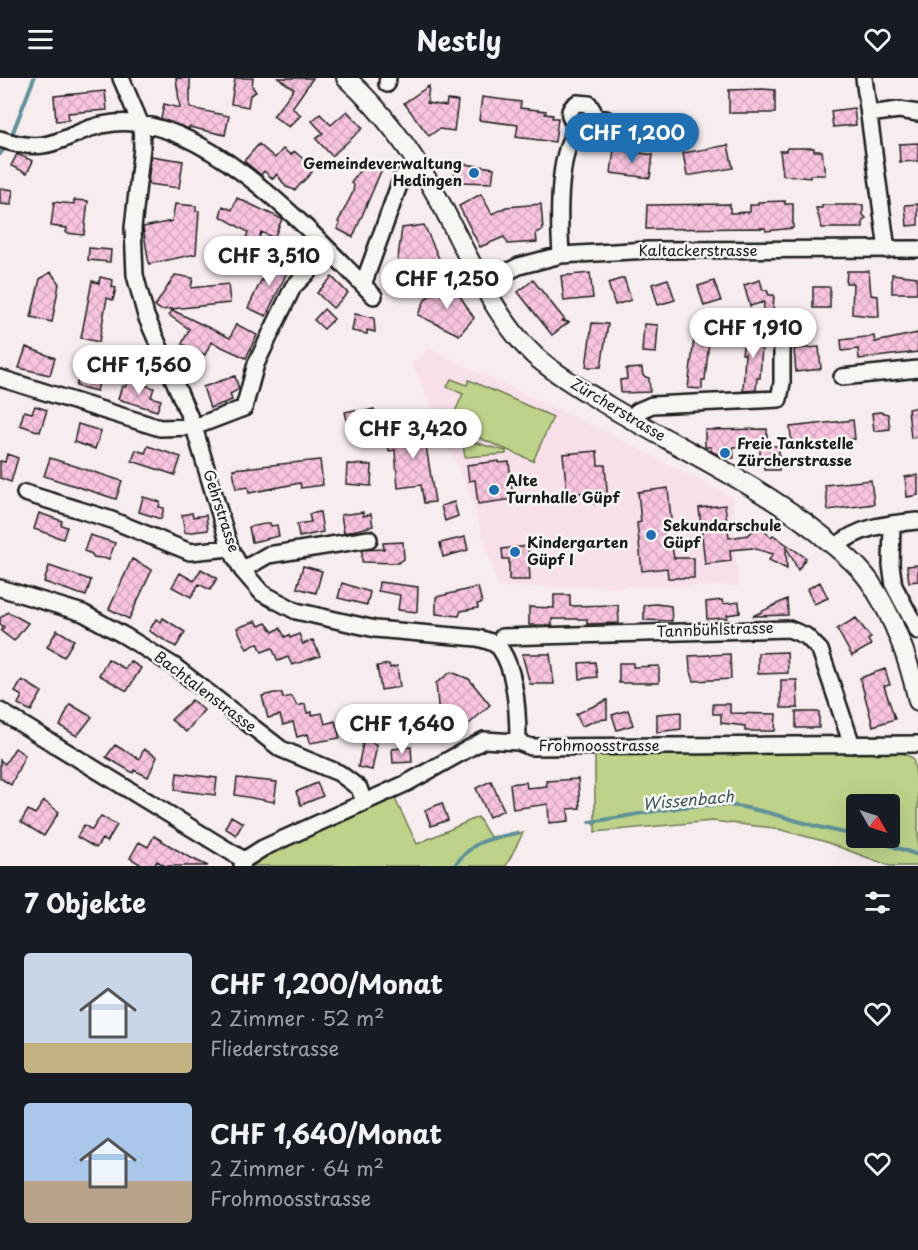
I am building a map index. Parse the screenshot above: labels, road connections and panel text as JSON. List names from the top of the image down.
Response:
{
  "streets": {
    "main road": ["Zürcherstrasse"],
    "street": [
      "Kaltackerstrasse",
      "Gehrstrasse",
      "Tannbühlstrasse",
      "Bachtalenstrasse",
      "Frohmoosstrasse"
    ]
  },
  "crossings": [
    ["Kaltackerstrasse", "Zürcherstrasse"],
    ["Gehrstrasse", "Frohmoosstrasse"],
    ["Tannbühlstrasse", "Frohmoosstrasse"],
    ["Bachtalenstrasse", "Frohmoosstrasse"]
  ],
  "water": ["Wissenbach"],
  "places": [
    "Gemeindeverwaltung Hedingen",
    "Freie Tankstelle Zürcherstrasse",
    "Alte Turnhalle Güpf",
    "Sekundarschule Güpf",
    "Kindergarten Güpf I"
  ],
  "north": "bottom right",
  "page": {
    "header": "Nestly",
    "price": [
      "CHF 1,200",
      "CHF 3,510",
      "CHF 1,250",
      "CHF 1,910",
      "CHF 1,560",
      "CHF 3,420",
      "CHF 1,640"
    ],
    "heading": "7 Objekte",
    "list": [
      {
        "name": "CHF 1,200/Monat",
        "note": "2 Zimmer · 52 m² · Fliederstrasse"
      },
      {
        "name": "CHF 1,640/Monat",
        "note": "2 Zimmer · 64 m² · Frohmoosstrasse"
      }
    ]
  }
}
